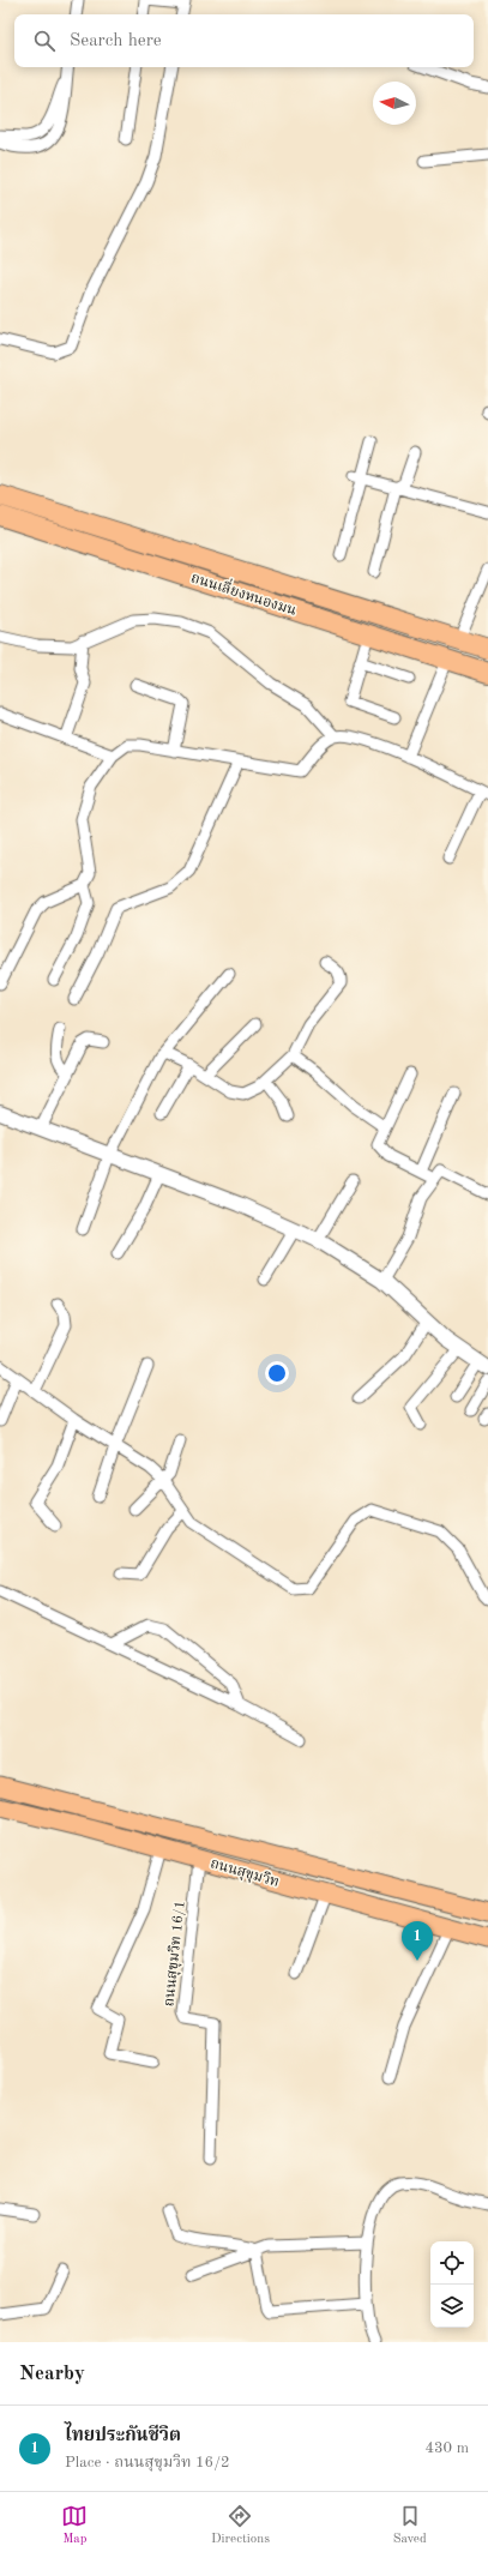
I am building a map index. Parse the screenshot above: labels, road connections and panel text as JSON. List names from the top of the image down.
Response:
{
  "streets": {
    "highway": ["ถนนเลี่ยงหนองมน"],
    "main road": ["ถนนสุขุมวิท"],
    "street": ["ถนนสุขุมวิท 16/1"]
  },
  "crossings": [
    ["ถนนสุขุมวิท", "ถนนสุขุมวิท 16/1"]
  ],
  "north": "left",
  "page": {
    "search": "Search here",
    "pins": "1",
    "heading": "Nearby",
    "list": [
      {
        "mark": "1",
        "name": "ไทยประกันชีวิต",
        "note": "Place · ถนนสุขุมวิท 16/2",
        "value": "430 m"
      }
    ],
    "nav": ["Map", "Directions", "Saved"]
  }
}
